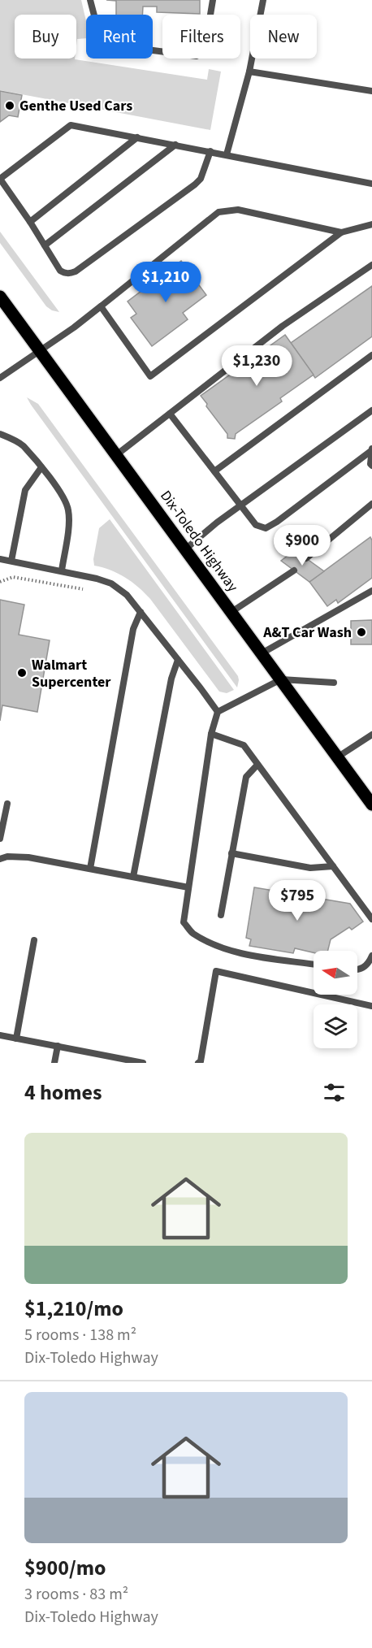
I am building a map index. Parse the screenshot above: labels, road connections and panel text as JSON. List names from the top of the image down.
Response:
{
  "streets": {
    "main road": ["Dix-Toledo Highway"]
  },
  "places": ["Genthe Used Cars", "A&T Car Wash", "Walmart Supercenter"],
  "north": "left",
  "page": {
    "chip": [
      "Buy",
      "Rent",
      "Filters",
      "New"
    ],
    "price": [
      "$1,210",
      "$1,230",
      "$900",
      "$795"
    ],
    "heading": "4 homes",
    "list": [
      {
        "name": "$1,210/mo",
        "note": "5 rooms · 138 m² · Dix-Toledo Highway"
      },
      {
        "name": "$900/mo",
        "note": "3 rooms · 83 m² · Dix-Toledo Highway"
      }
    ]
  }
}
